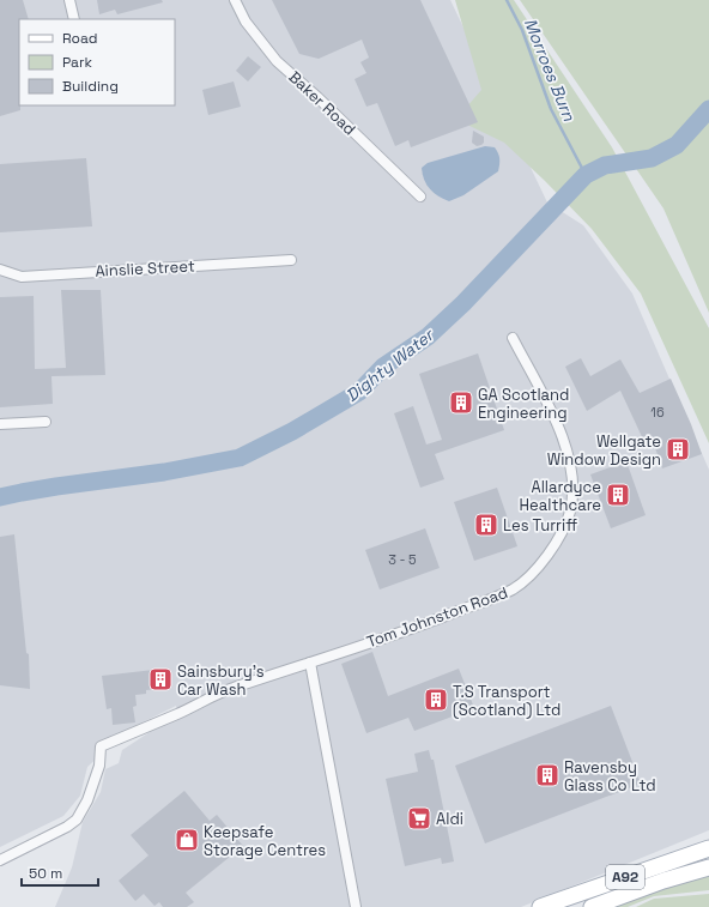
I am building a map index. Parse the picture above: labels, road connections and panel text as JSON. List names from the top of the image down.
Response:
{
  "streets": {
    "main road": ["A92"],
    "street": ["Baker Road", "Ainslie Street", "Tom Johnston Road"]
  },
  "water": ["Morroes Burn", "Dighty Water"],
  "places": {
    "building": [
      "GA Scotland Engineering",
      "Wellgate Window Design",
      "Allardyce Healthcare",
      "Les Turriff",
      "Sainsbury's Car Wash",
      "T.S Transport (Scotland) Ltd",
      "Ravensby Glass Co Ltd"
    ],
    "supermarket": ["Aldi"],
    "shop": ["Keepsafe Storage Centres"]
  },
  "house_numbers": ["16", "3 - 5"],
  "legend": ["Road", "Park", "Building"],
  "scale_bar": "50 m"
}
